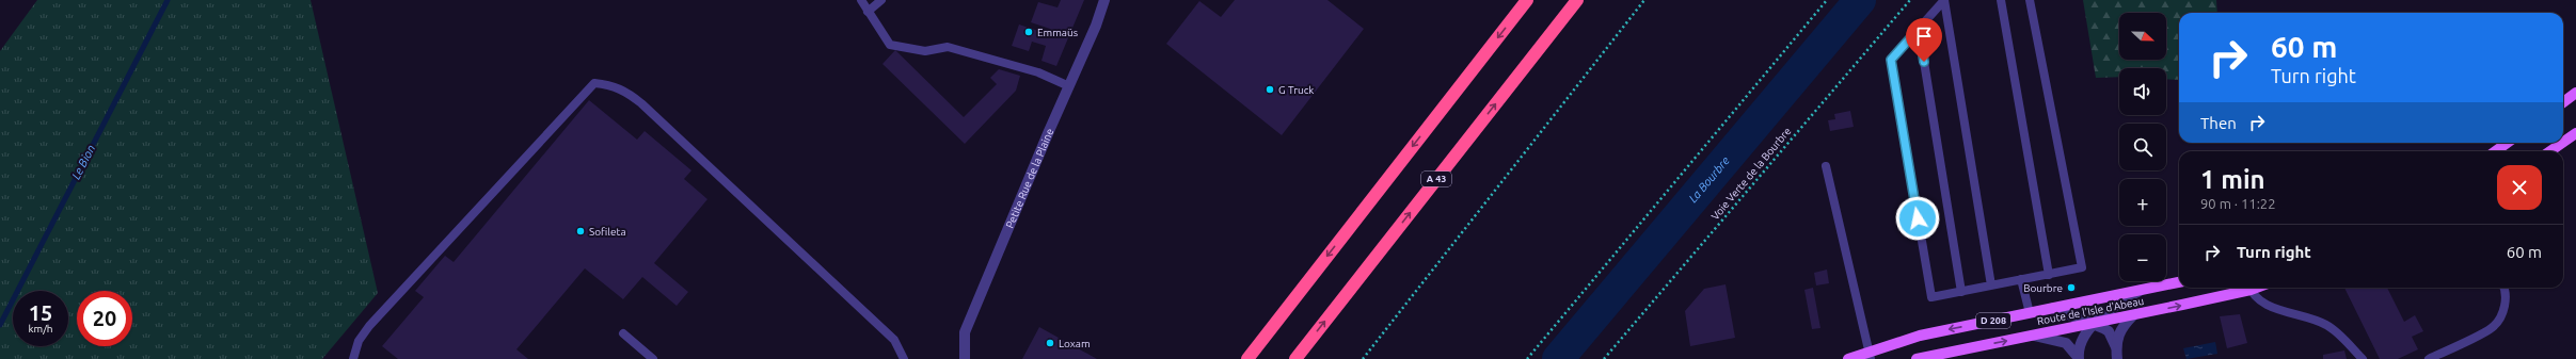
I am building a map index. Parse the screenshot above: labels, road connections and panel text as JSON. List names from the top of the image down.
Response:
{
  "streets": {
    "highway": ["A 43"],
    "main road": ["Route de l'Isle d'Abeau", "D 208"],
    "street": ["Petite Rue de la Plaine"],
    "path": ["Voie Verte de la Bourbre"]
  },
  "water": ["Le Bion", "La Bourbre"],
  "places": [
    "Emmaüs",
    "G Truck",
    "Sofileta",
    "Bourbre",
    "Loxam"
  ],
  "north": "right",
  "page": {
    "map_buttons": ["+", "−"],
    "turn": ["60 m", "Turn right"],
    "then": "Then",
    "heading": ["1 min", "90 m · 11:22"],
    "list": [
      {
        "name": "Turn right",
        "value": "60 m"
      }
    ],
    "speed": "15 km/h",
    "limit": "20"
  }
}
